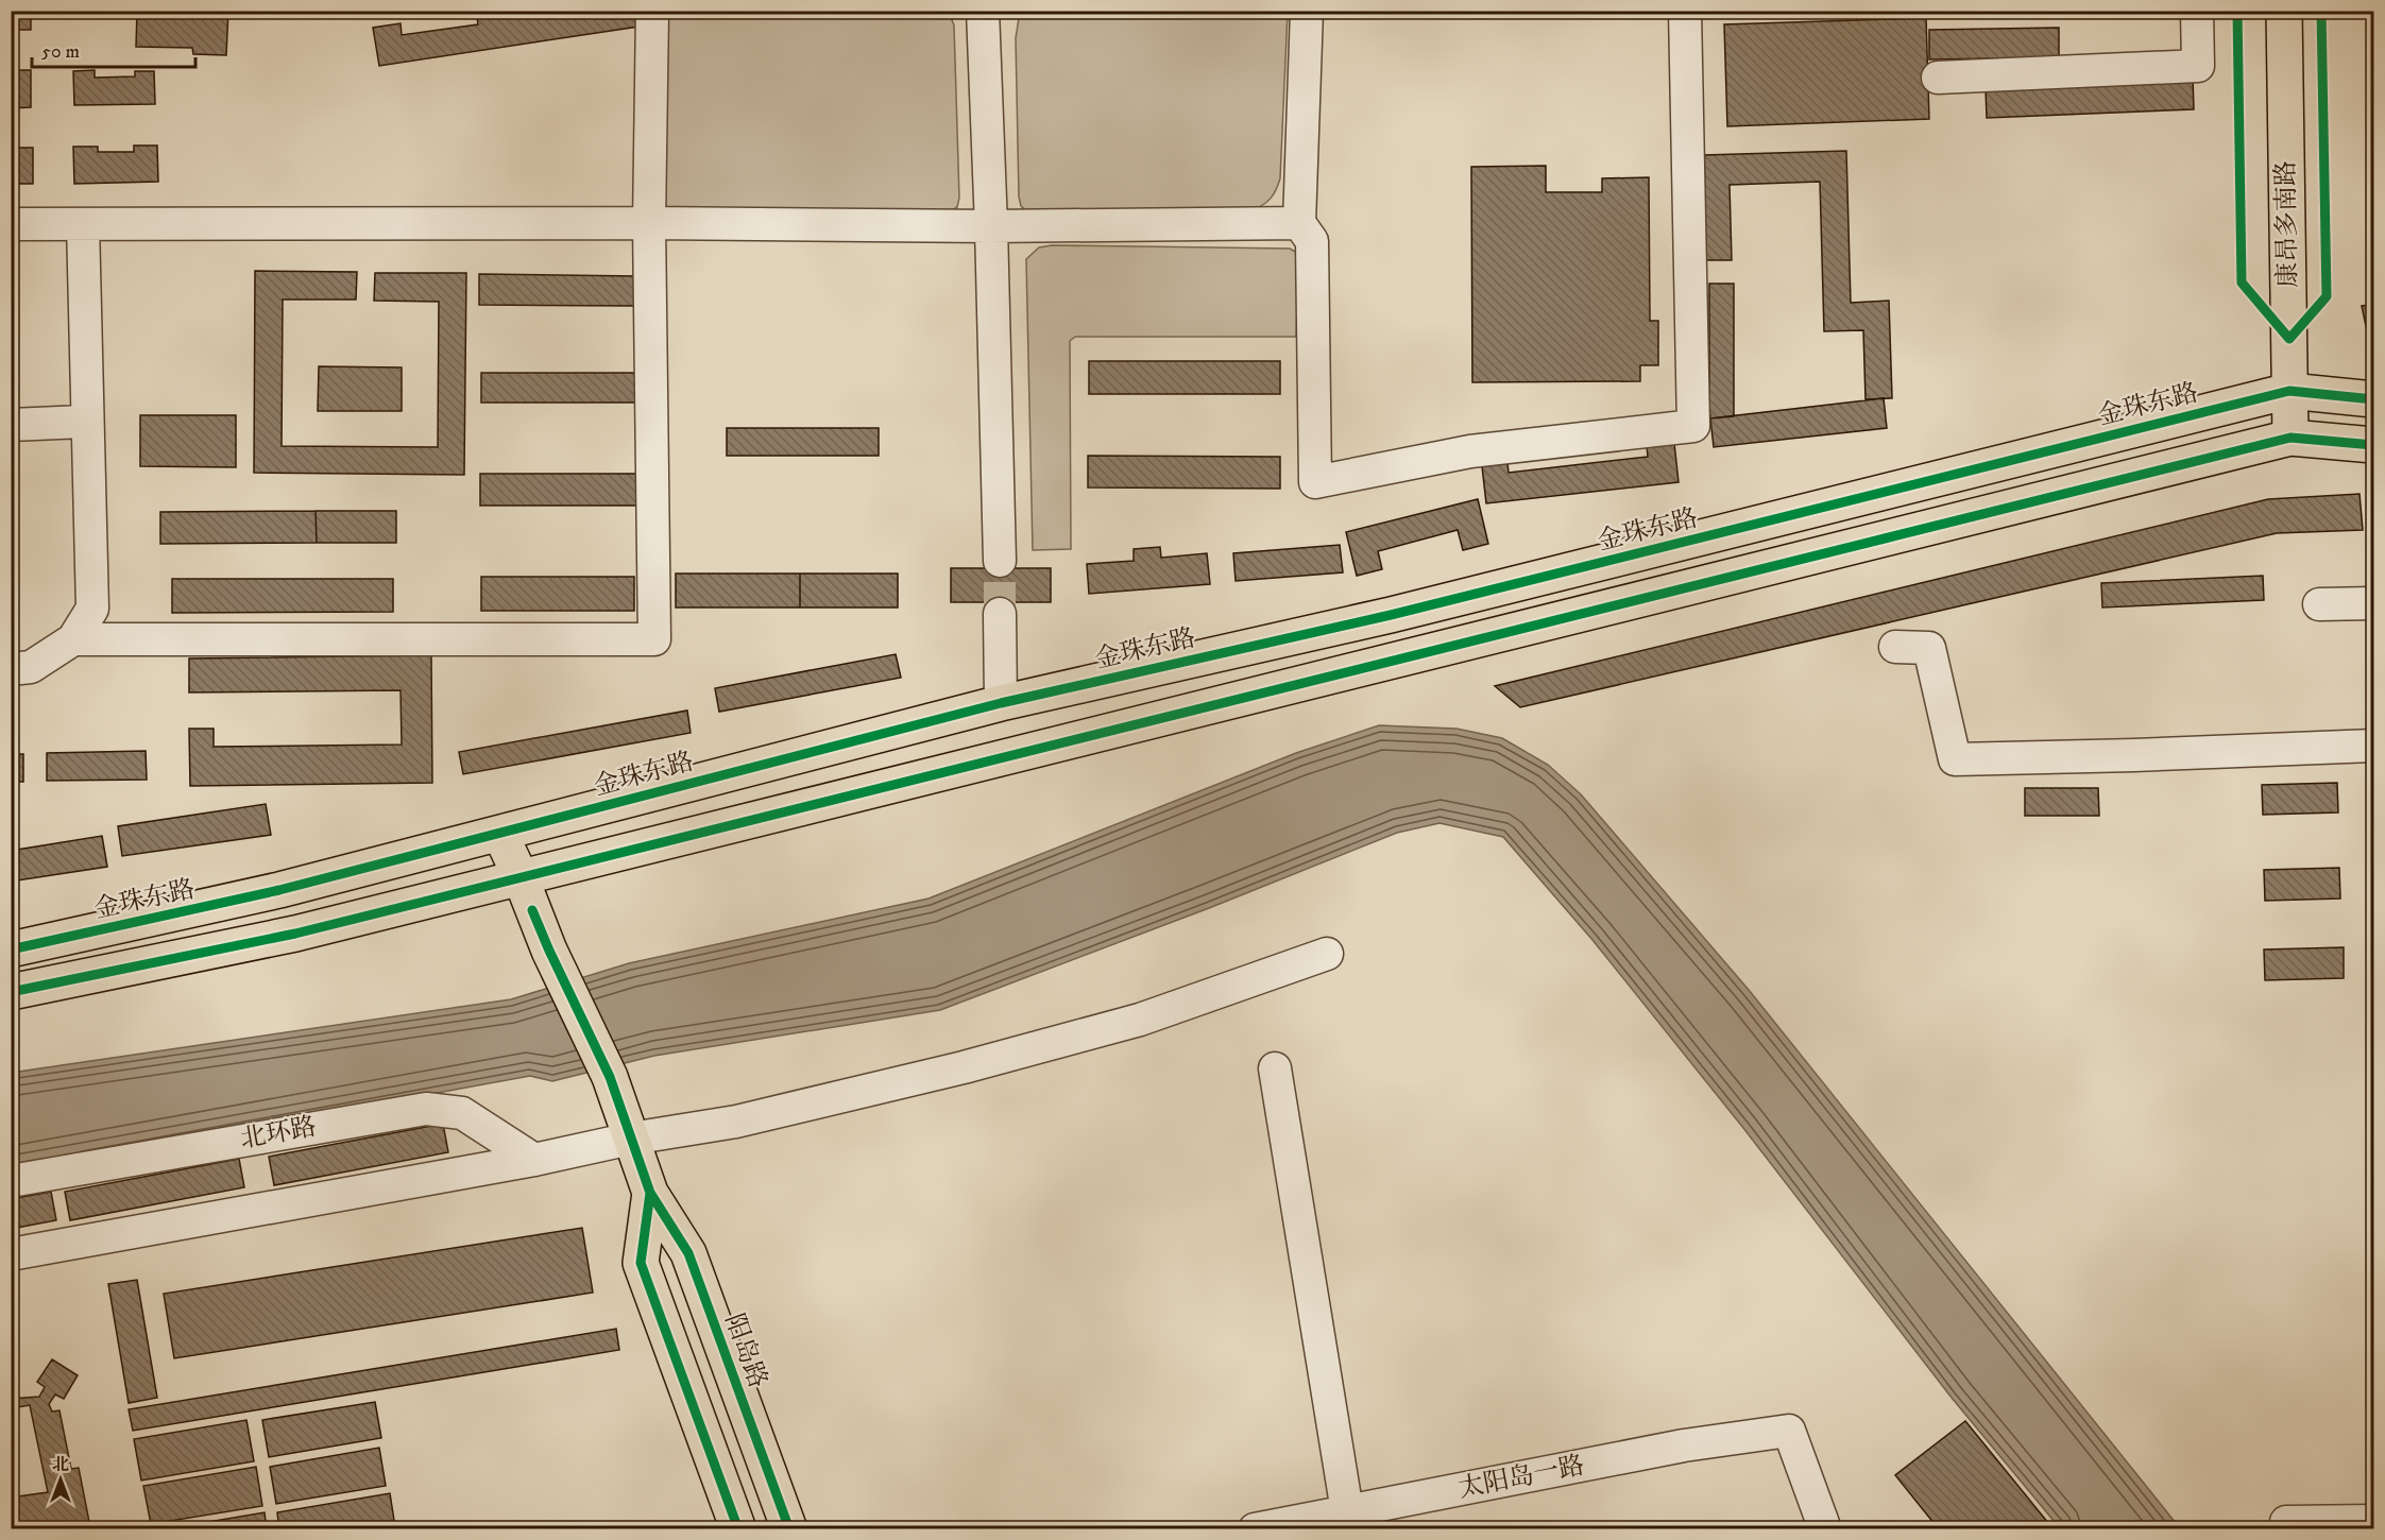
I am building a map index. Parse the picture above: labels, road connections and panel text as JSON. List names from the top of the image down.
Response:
{
  "streets": {
    "main road": ["康昂多南路", "金珠东路", "阳岛路"],
    "street": ["北环路", "太阳岛一路"]
  },
  "crossings": [
    ["康昂多南路", "金珠东路"],
    ["金珠东路", "阳岛路"]
  ],
  "scale_bar": "50 m",
  "north": "top"
}
